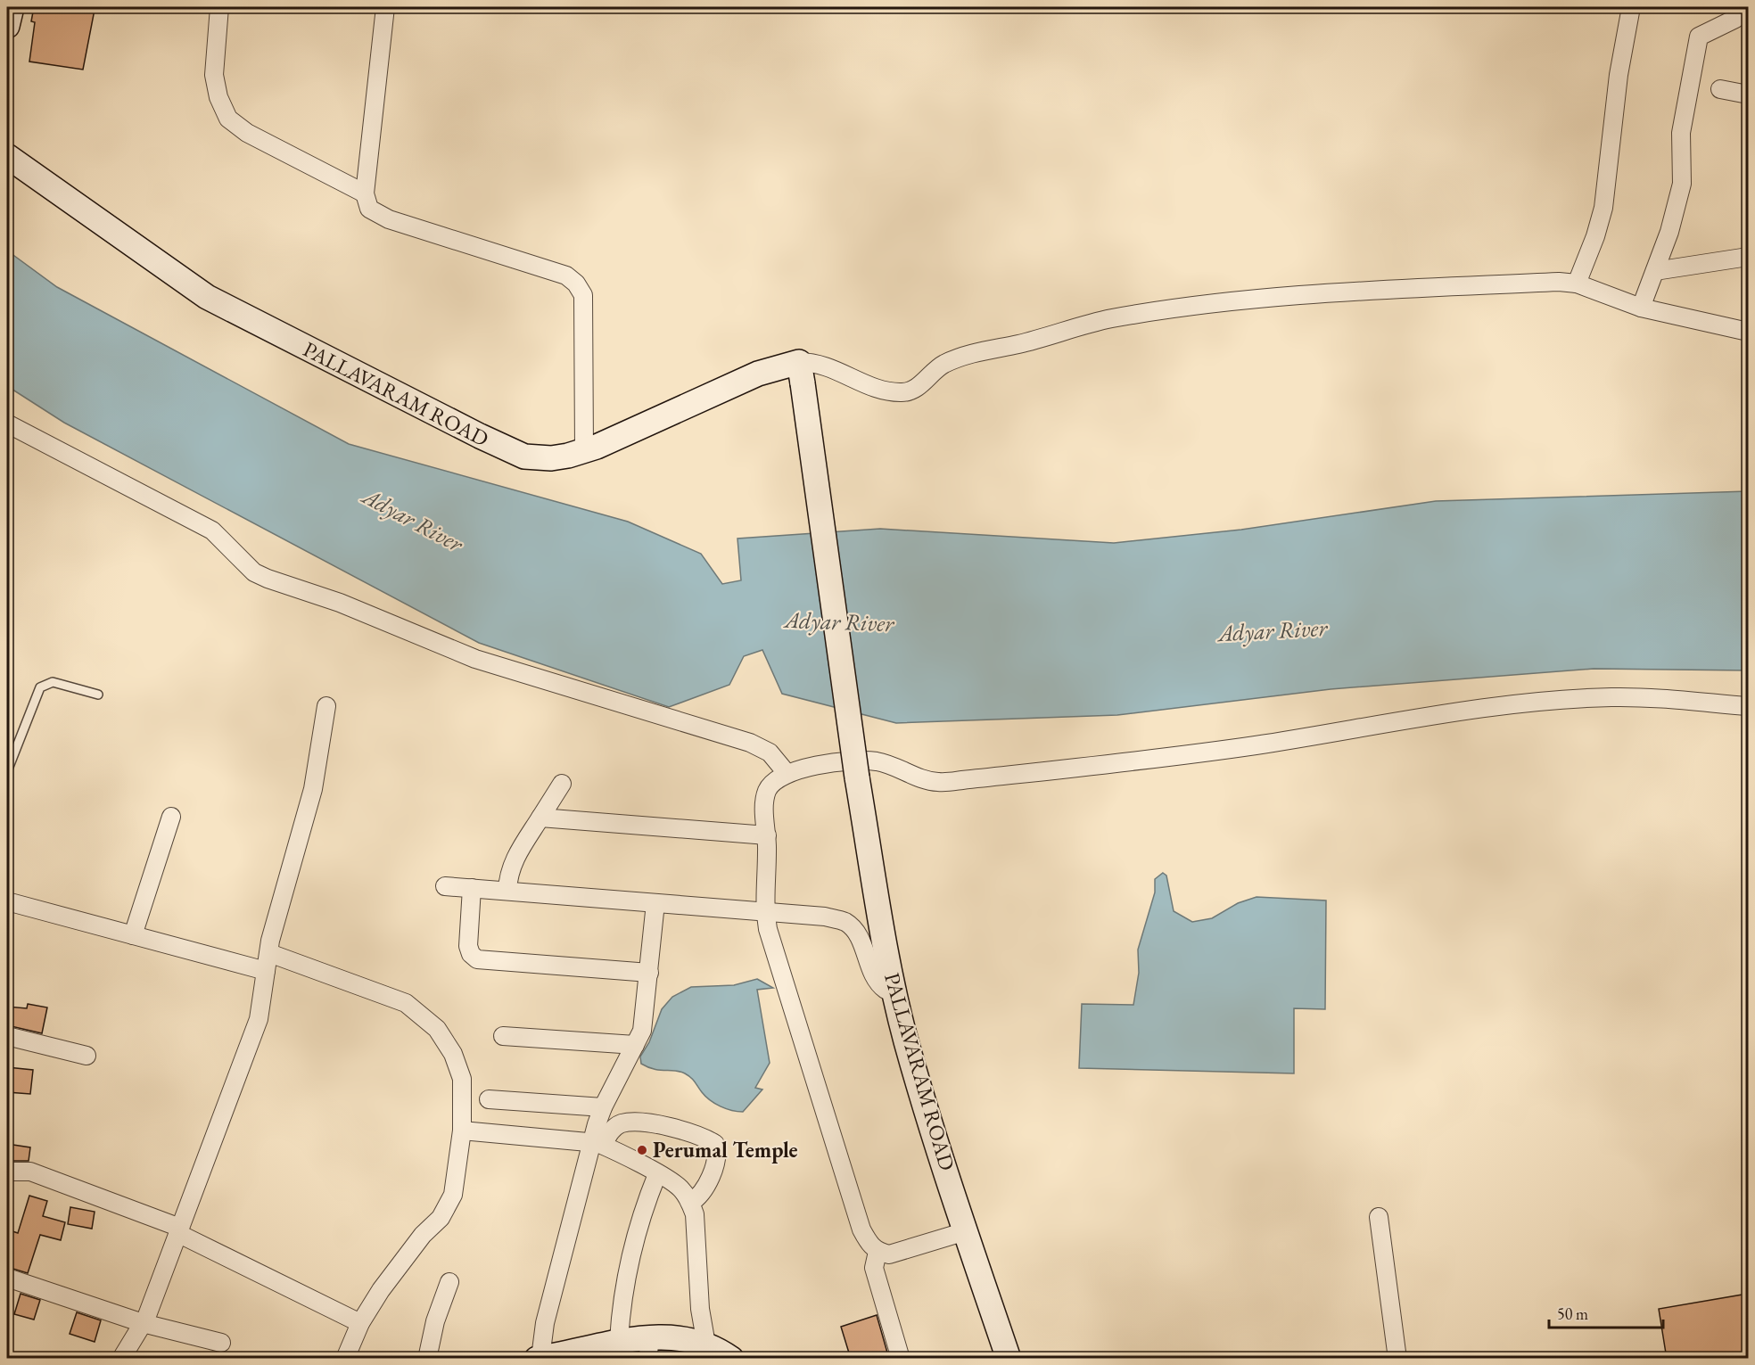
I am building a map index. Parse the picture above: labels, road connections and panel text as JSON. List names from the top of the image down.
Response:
{
  "streets": {
    "street": ["PALLAVARAM ROAD"]
  },
  "water": ["Adyar River"],
  "places": ["Perumal Temple"],
  "scale_bar": "50 m"
}
